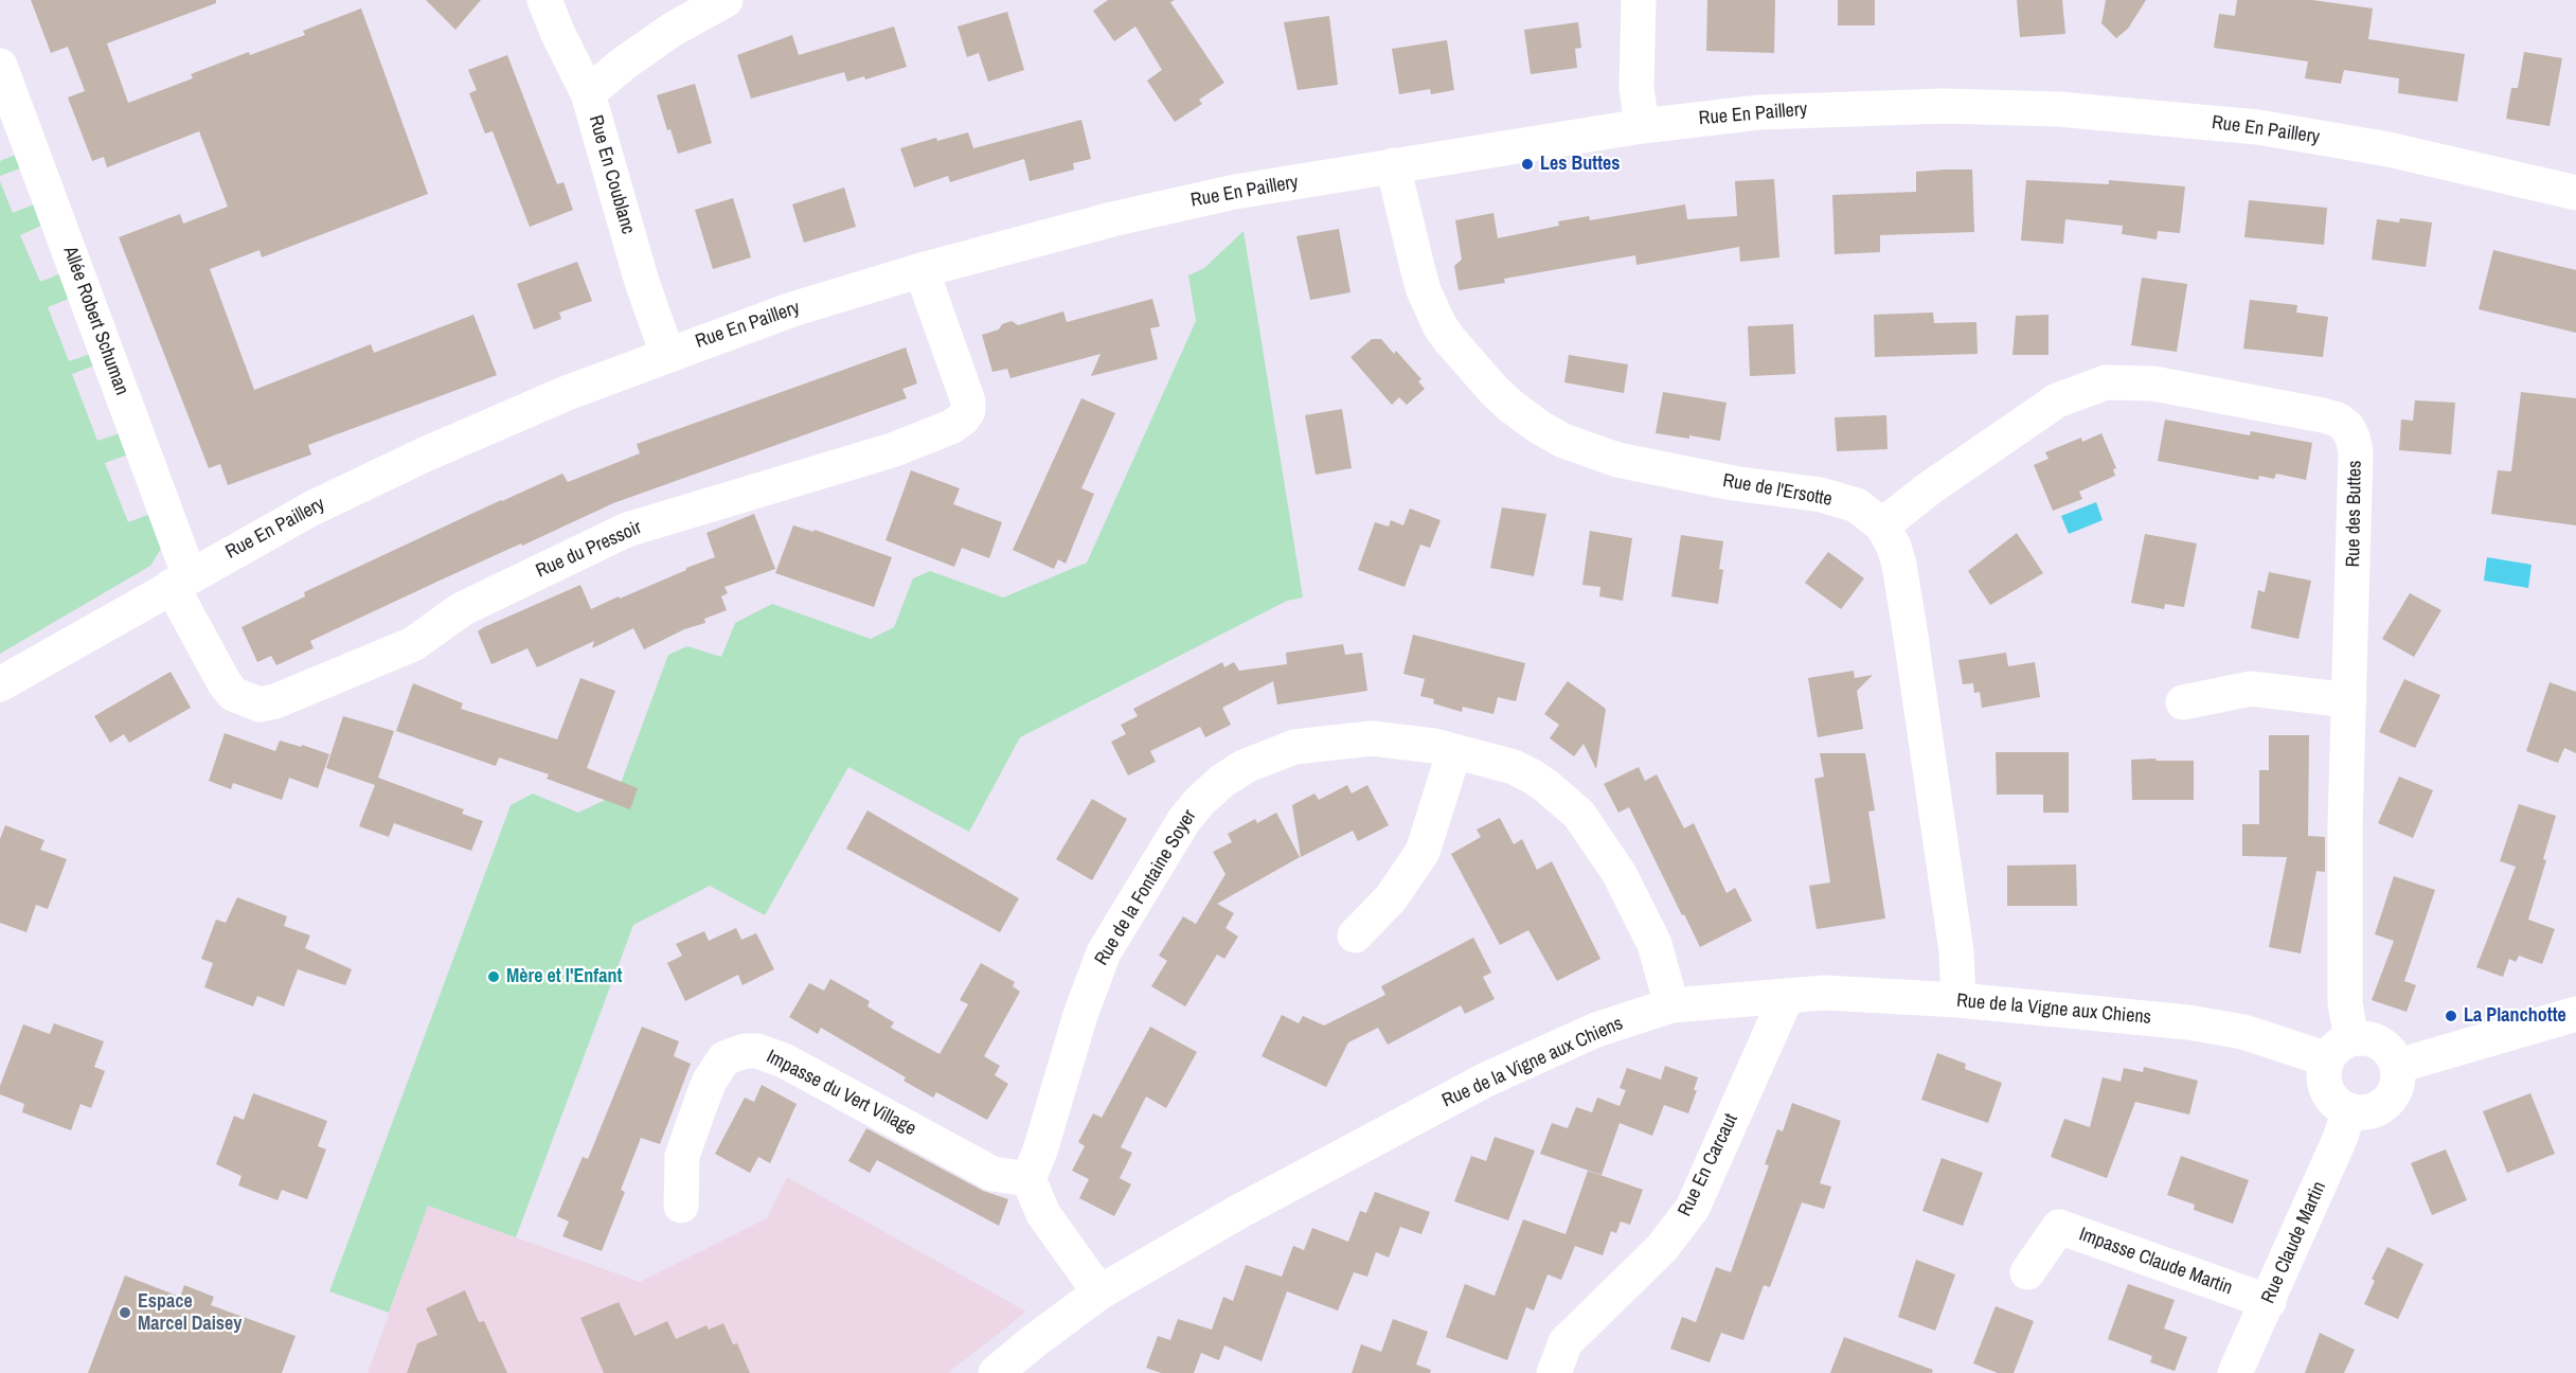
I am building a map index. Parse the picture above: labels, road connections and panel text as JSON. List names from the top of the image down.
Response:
{
  "streets": {
    "street": [
      "Rue En Paillery",
      "Rue En Coublanc",
      "Allée Robert Schuman",
      "Rue de l'Ersotte",
      "Rue des Buttes",
      "Rue du Pressoir",
      "Rue de la Fontaine Soyer",
      "Rue de la Vigne aux Chiens",
      "Impasse du Vert Village",
      "Rue En Carcaut",
      "Rue Claude Martin",
      "Impasse Claude Martin"
    ]
  },
  "crossings": [
    ["Rue En Paillery", "Rue En Coublanc"],
    ["Rue En Paillery", "Allée Robert Schuman"],
    ["Rue En Paillery", "Rue de l'Ersotte"],
    ["Rue En Paillery", "Rue du Pressoir"],
    ["Allée Robert Schuman", "Rue du Pressoir"],
    ["Rue de l'Ersotte", "Rue des Buttes"],
    ["Rue de l'Ersotte", "Rue de la Vigne aux Chiens"],
    ["Rue des Buttes", "Rue de la Vigne aux Chiens"],
    ["Rue des Buttes", "Rue Claude Martin"],
    ["Rue de la Fontaine Soyer", "Rue de la Vigne aux Chiens"],
    ["Rue de la Fontaine Soyer", "Impasse du Vert Village"],
    ["Rue de la Vigne aux Chiens", "Rue En Carcaut"],
    ["Rue de la Vigne aux Chiens", "Rue Claude Martin"],
    ["Rue Claude Martin", "Impasse Claude Martin"]
  ],
  "places": [
    "Les Buttes",
    "Mère et l'Enfant",
    "La Planchotte",
    "Espace Marcel Daisey"
  ]
}
